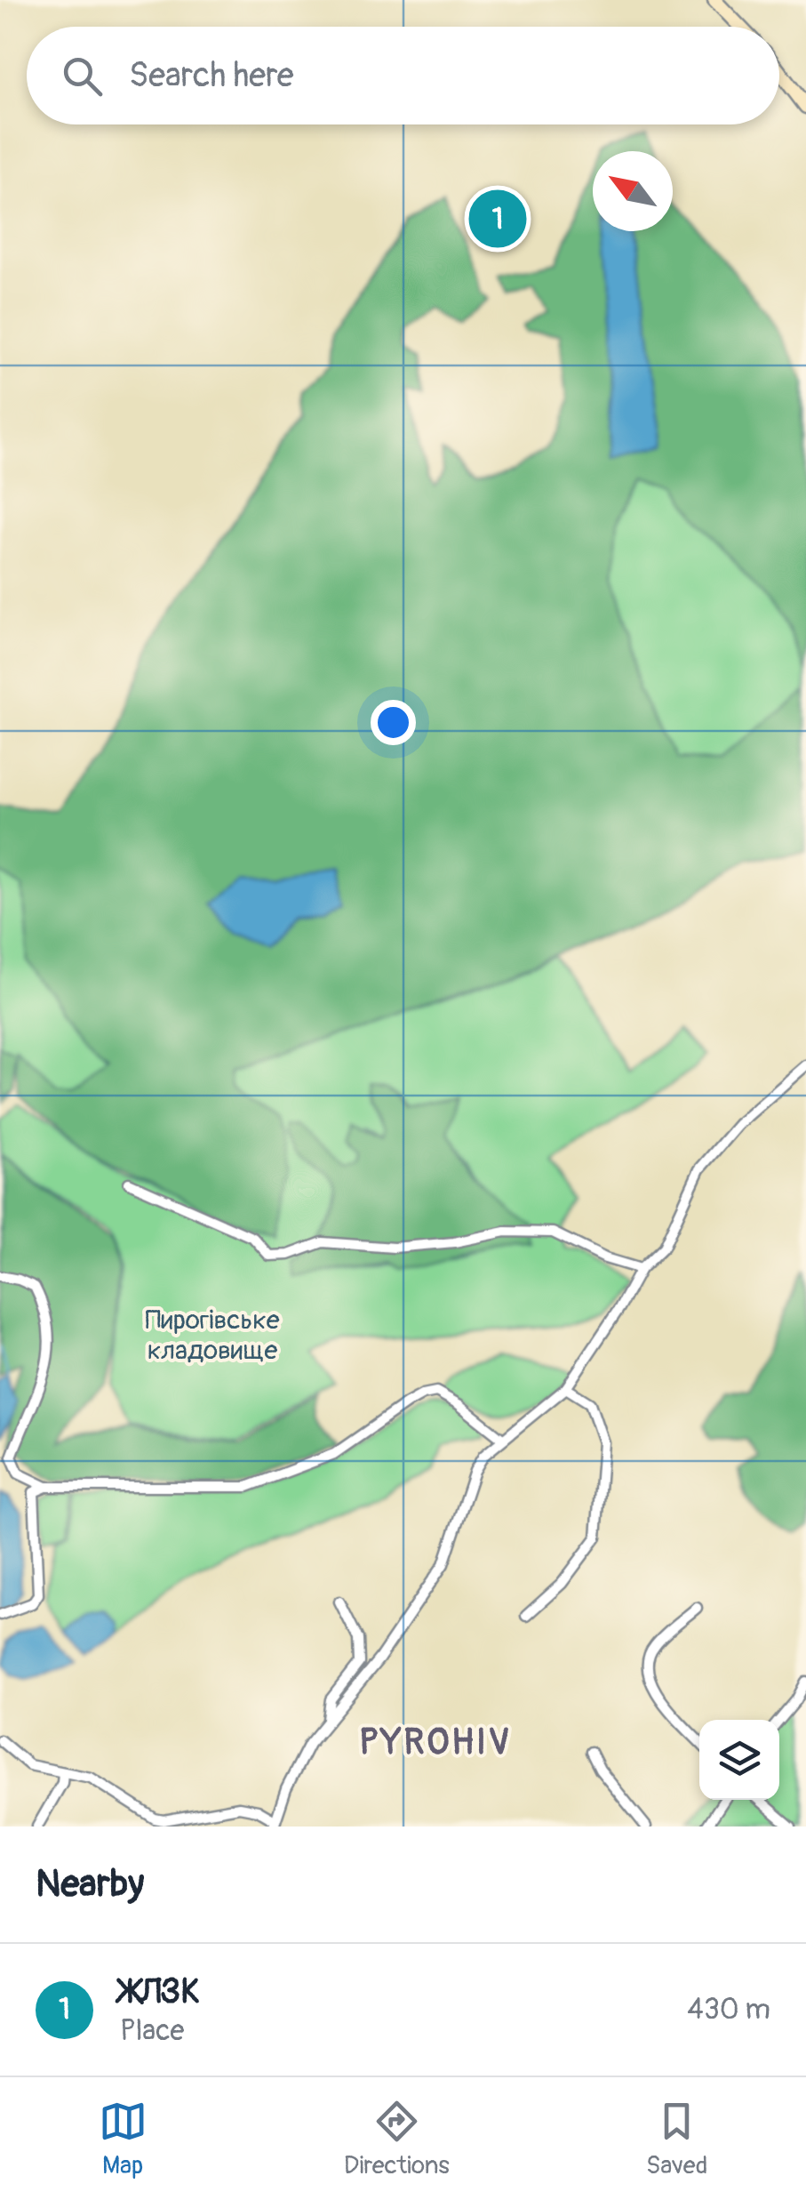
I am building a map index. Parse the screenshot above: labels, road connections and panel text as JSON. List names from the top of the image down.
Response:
{
  "districts": ["PYROHIV"],
  "parks": ["Пирогівське кладовище"],
  "north": "top left",
  "page": {
    "search": "Search here",
    "pins": "1",
    "heading": "Nearby",
    "list": [
      {
        "mark": "1",
        "name": "ЖЛЗК",
        "note": "Place",
        "value": "430 m"
      }
    ],
    "nav": ["Map", "Directions", "Saved"]
  }
}
